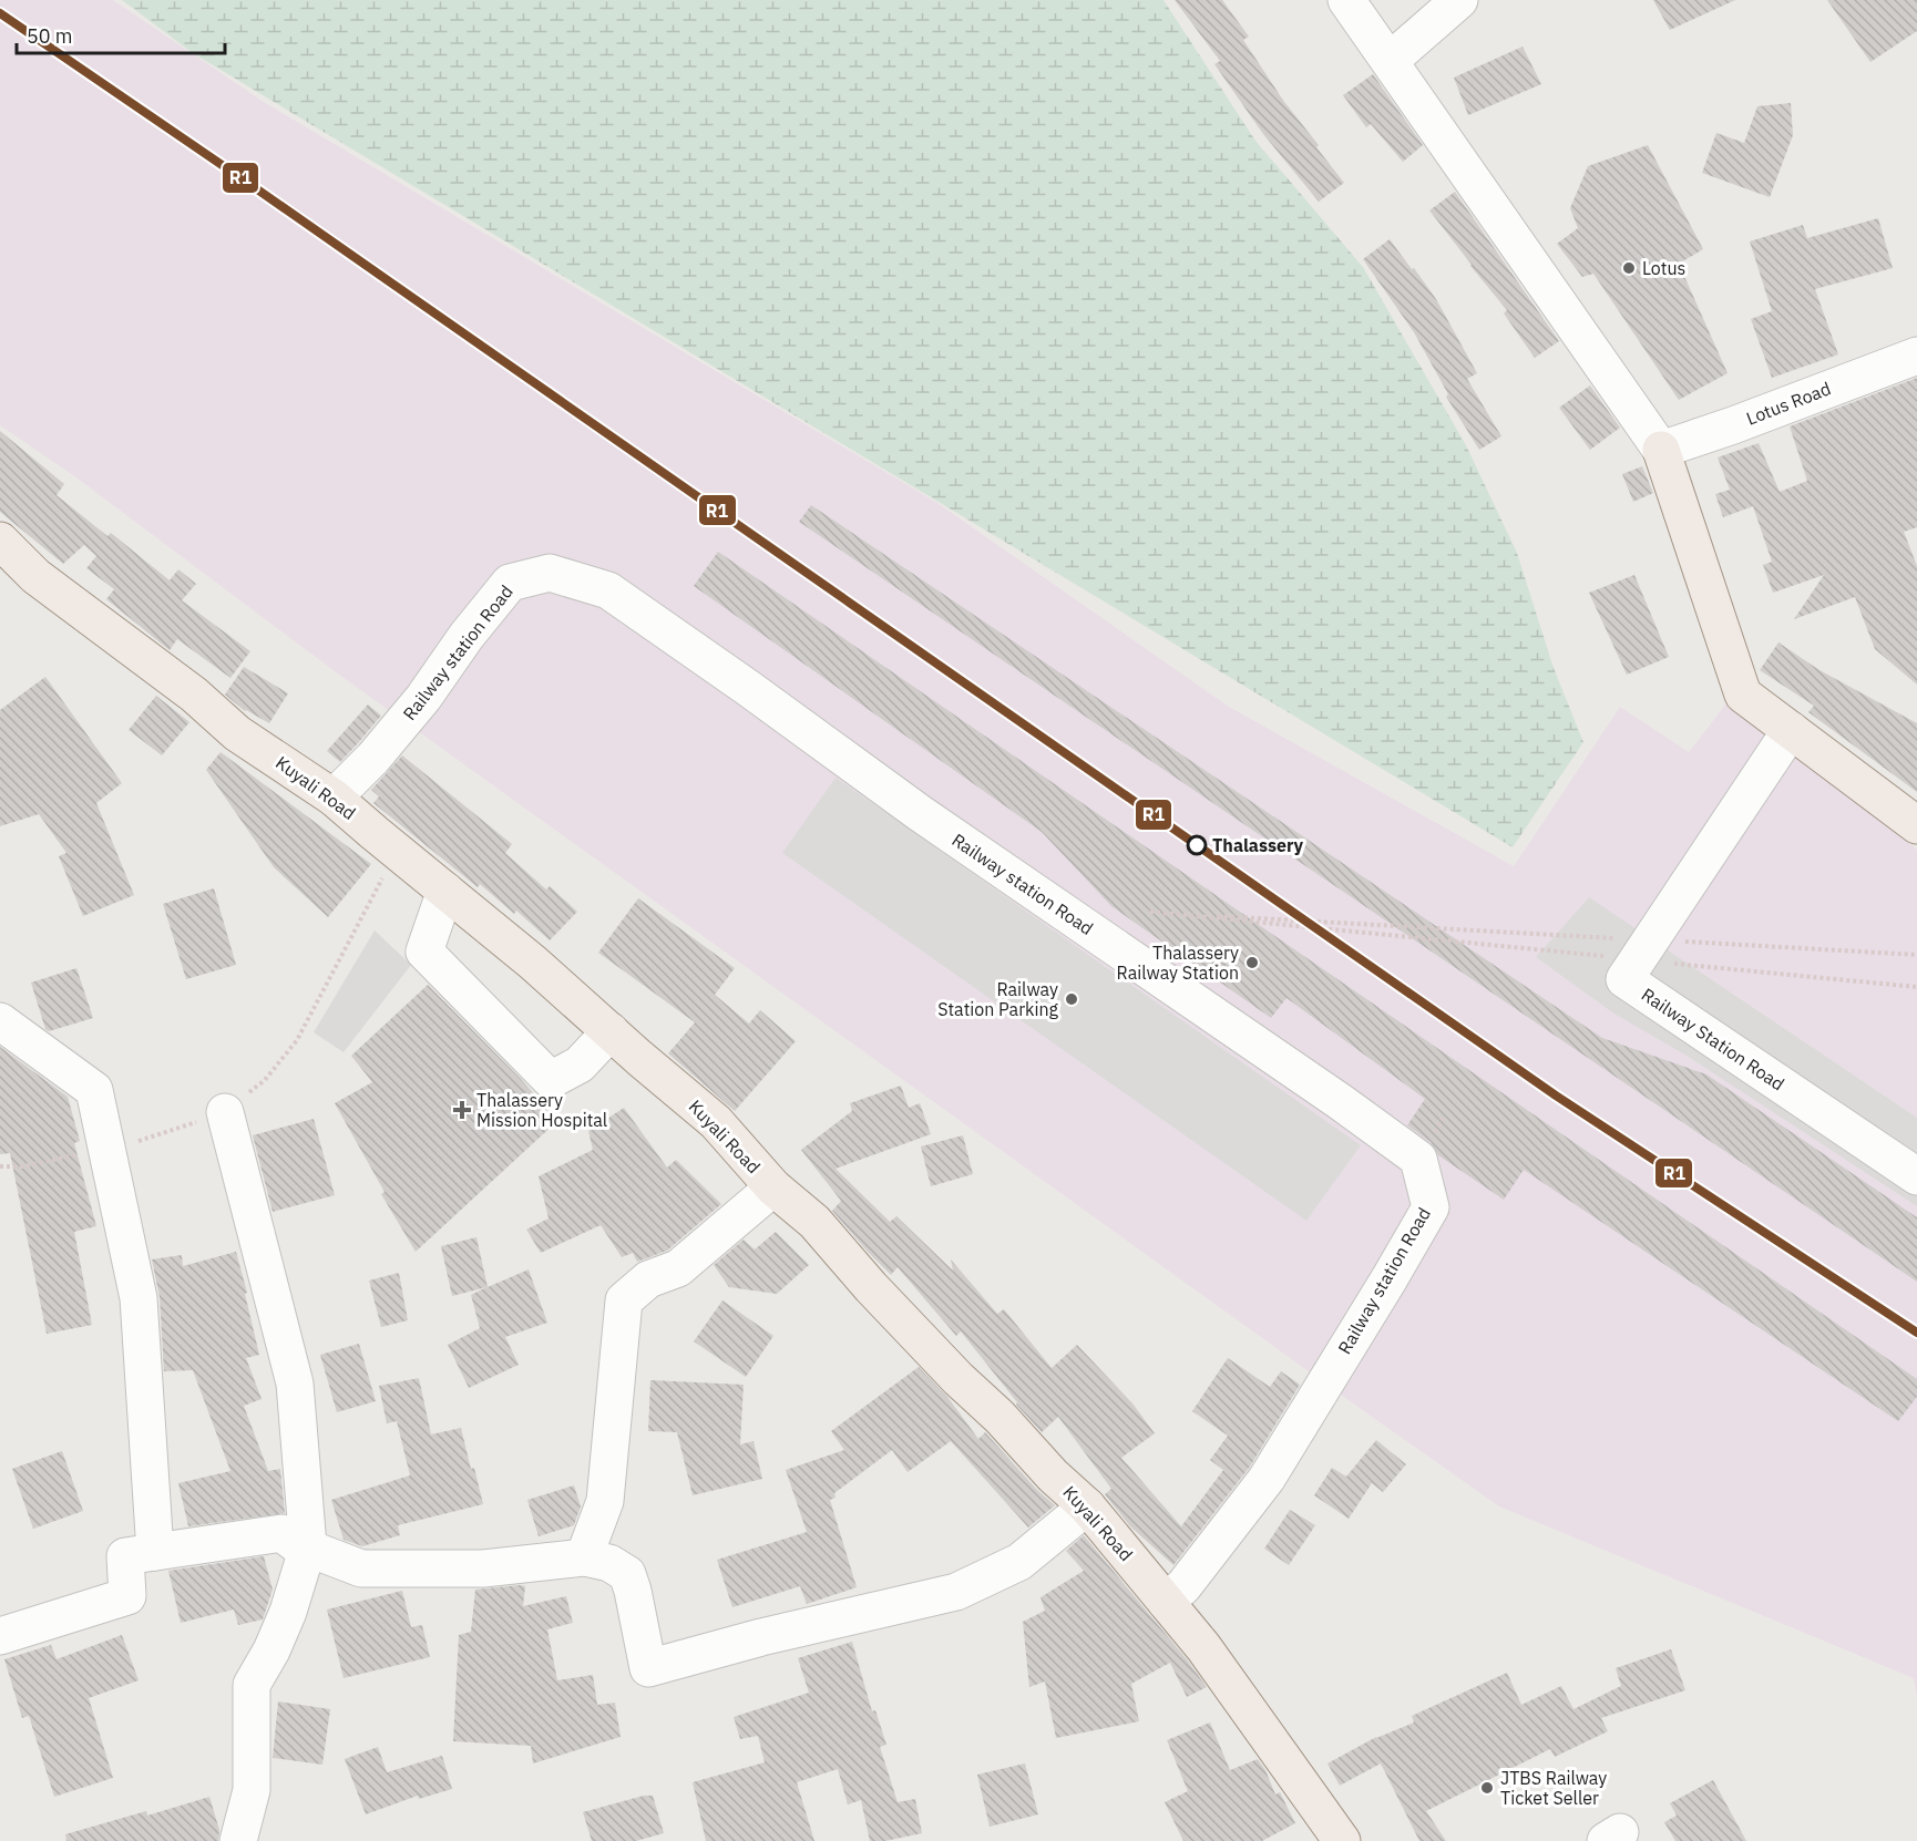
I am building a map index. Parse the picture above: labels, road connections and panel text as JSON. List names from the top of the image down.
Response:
{
  "streets": {
    "main road": ["Kuyali Road"],
    "street": ["Lotus Road", "Railway station Road", "Railway Station Road"]
  },
  "crossings": [
    ["Railway station Road", "Kuyali Road"]
  ],
  "places": {
    "other": [
      "Lotus",
      "Thalassery",
      "Thalassery Railway Station",
      "Railway Station Parking",
      "JTBS Railway Ticket Seller"
    ],
    "health": ["Thalassery Mission Hospital"]
  },
  "lines": ["transit line R1"],
  "scale_bar": "50 m"
}
